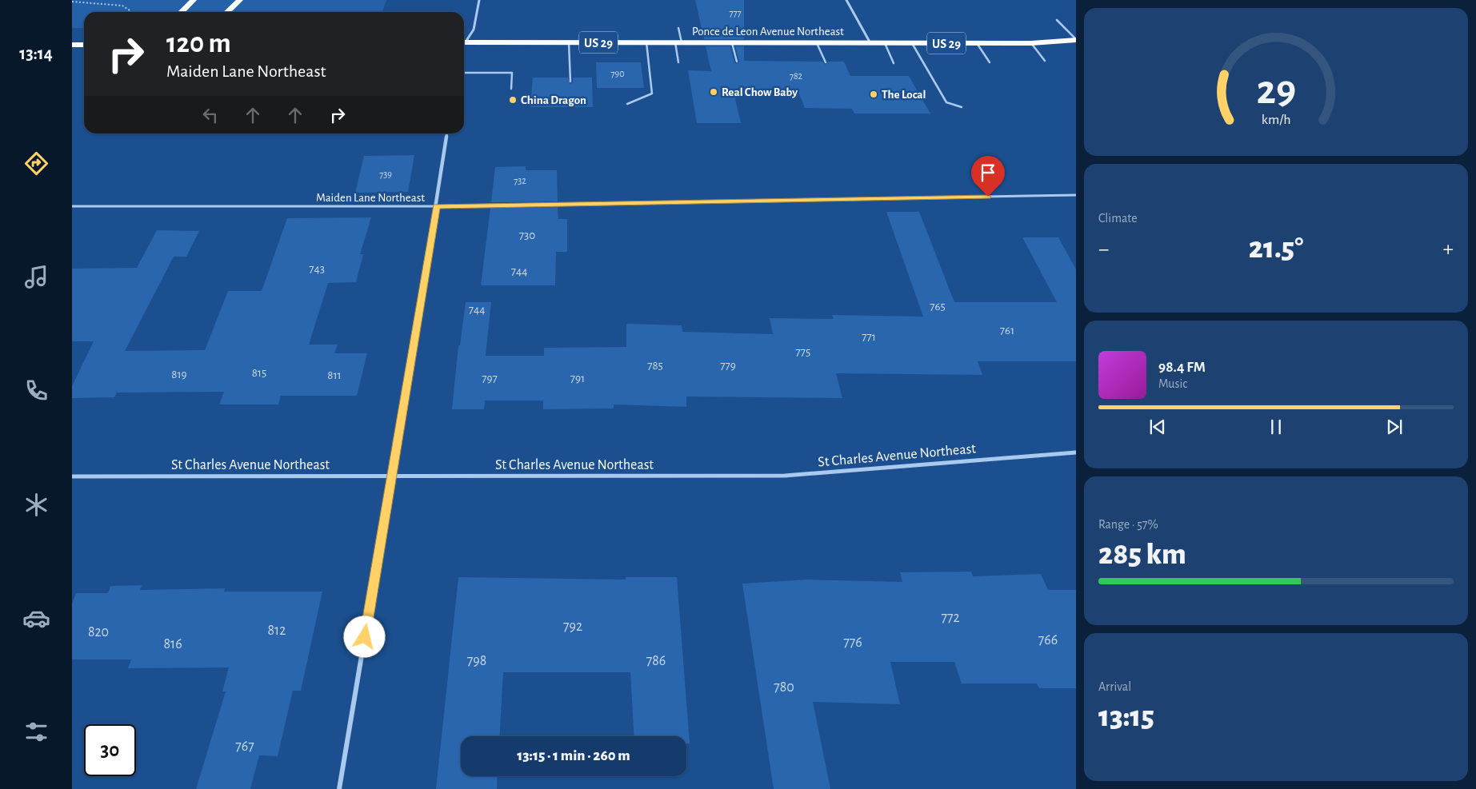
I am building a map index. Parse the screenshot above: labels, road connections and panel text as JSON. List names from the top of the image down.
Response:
{
  "streets": {
    "highway": ["Ponce de Leon Avenue Northeast", "US 29"],
    "street": ["St Charles Avenue Northeast"],
    "lane": ["Maiden Lane Northeast"]
  },
  "places": ["Real Chow Baby", "The Local", "China Dragon"],
  "house_numbers": [
    "777",
    "790",
    "782",
    "739",
    "732",
    "730",
    "743",
    "744",
    "765",
    "744",
    "761",
    "771",
    "775",
    "785",
    "779",
    "815",
    "819",
    "811",
    "797",
    "791",
    "772",
    "792",
    "812",
    "820",
    "766",
    "776",
    "816",
    "798",
    "786",
    "780",
    "767"
  ],
  "page": {
    "tabs": "13:14",
    "turn": ["120 m", "Maiden Lane Northeast"],
    "tile": [
      "Climate",
      ["Range · 57%", "285 km"],
      ["Arrival", "13:15"]
    ],
    "heat": ["−", "21.5°", "+"],
    "song": ["98.4 FM", "Music"],
    "limit": "30",
    "trip": "13:15 · 1 min · 260 m",
    "gauge": ["29", "km/h"]
  }
}
